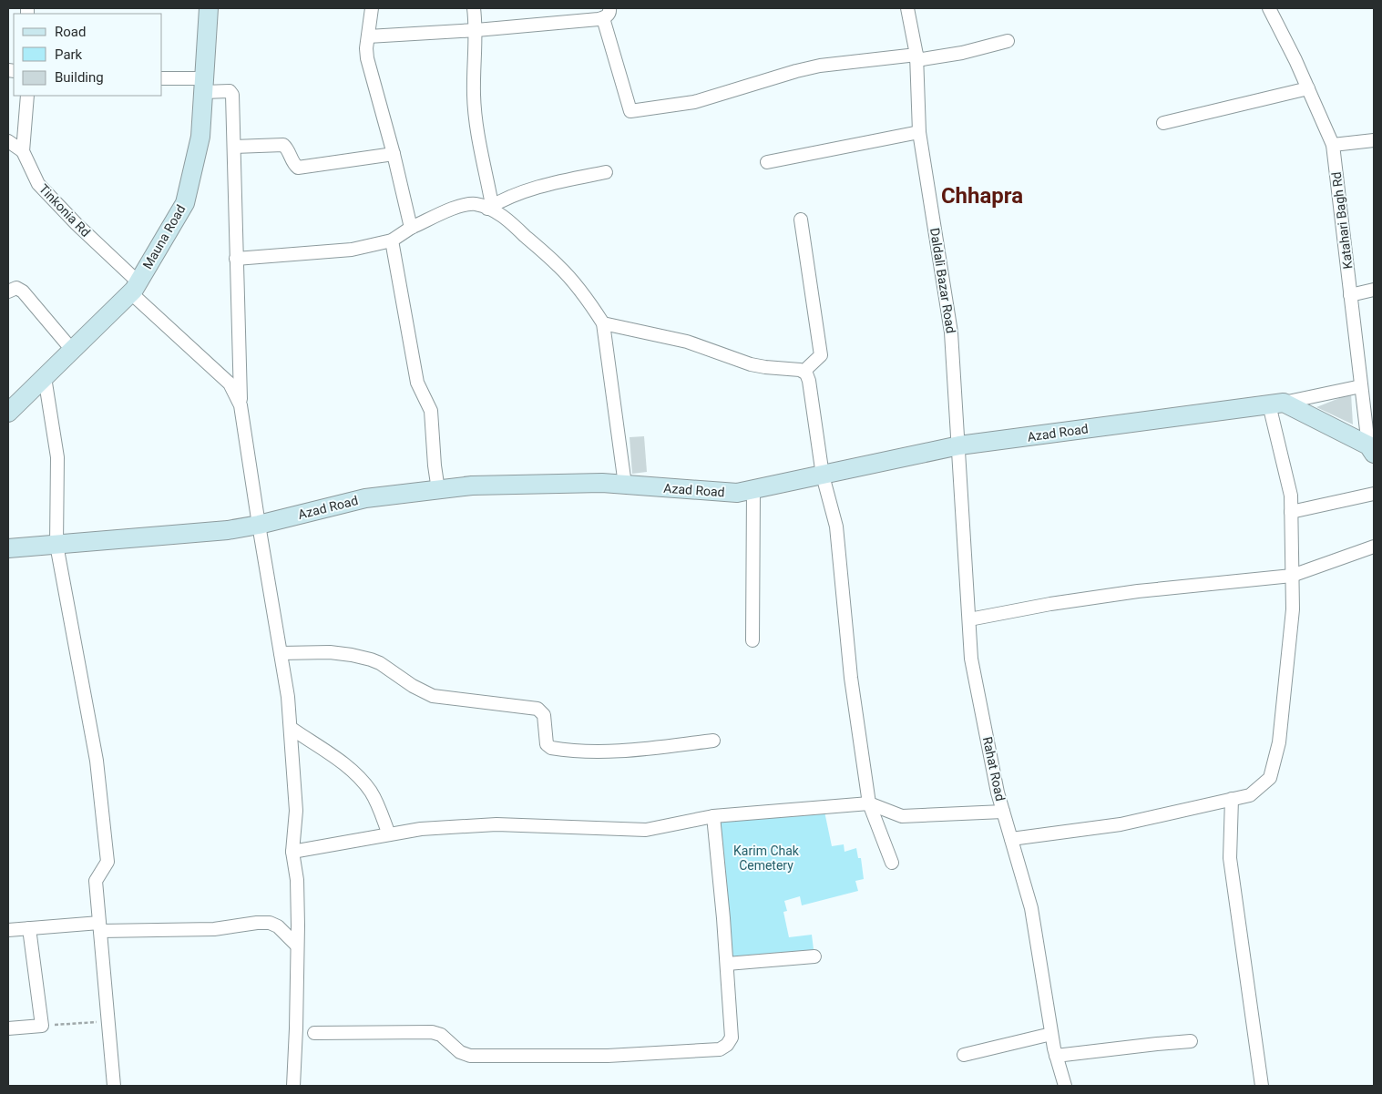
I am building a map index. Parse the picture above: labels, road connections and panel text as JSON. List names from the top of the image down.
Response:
{
  "streets": {
    "street": [
      "Tinkonia Rd",
      "Katahari Bagh Rd",
      "Mauna Road",
      "Daldali Bazar Road",
      "Azad Road",
      "Rahat Road"
    ]
  },
  "crossings": [
    ["Tinkonia Rd", "Mauna Road"],
    ["Daldali Bazar Road", "Azad Road"],
    ["Daldali Bazar Road", "Rahat Road"],
    ["Azad Road", "Rahat Road"]
  ],
  "districts": ["Chhapra"],
  "parks": ["Karim Chak Cemetery"],
  "legend": ["Road", "Park", "Building"]
}
